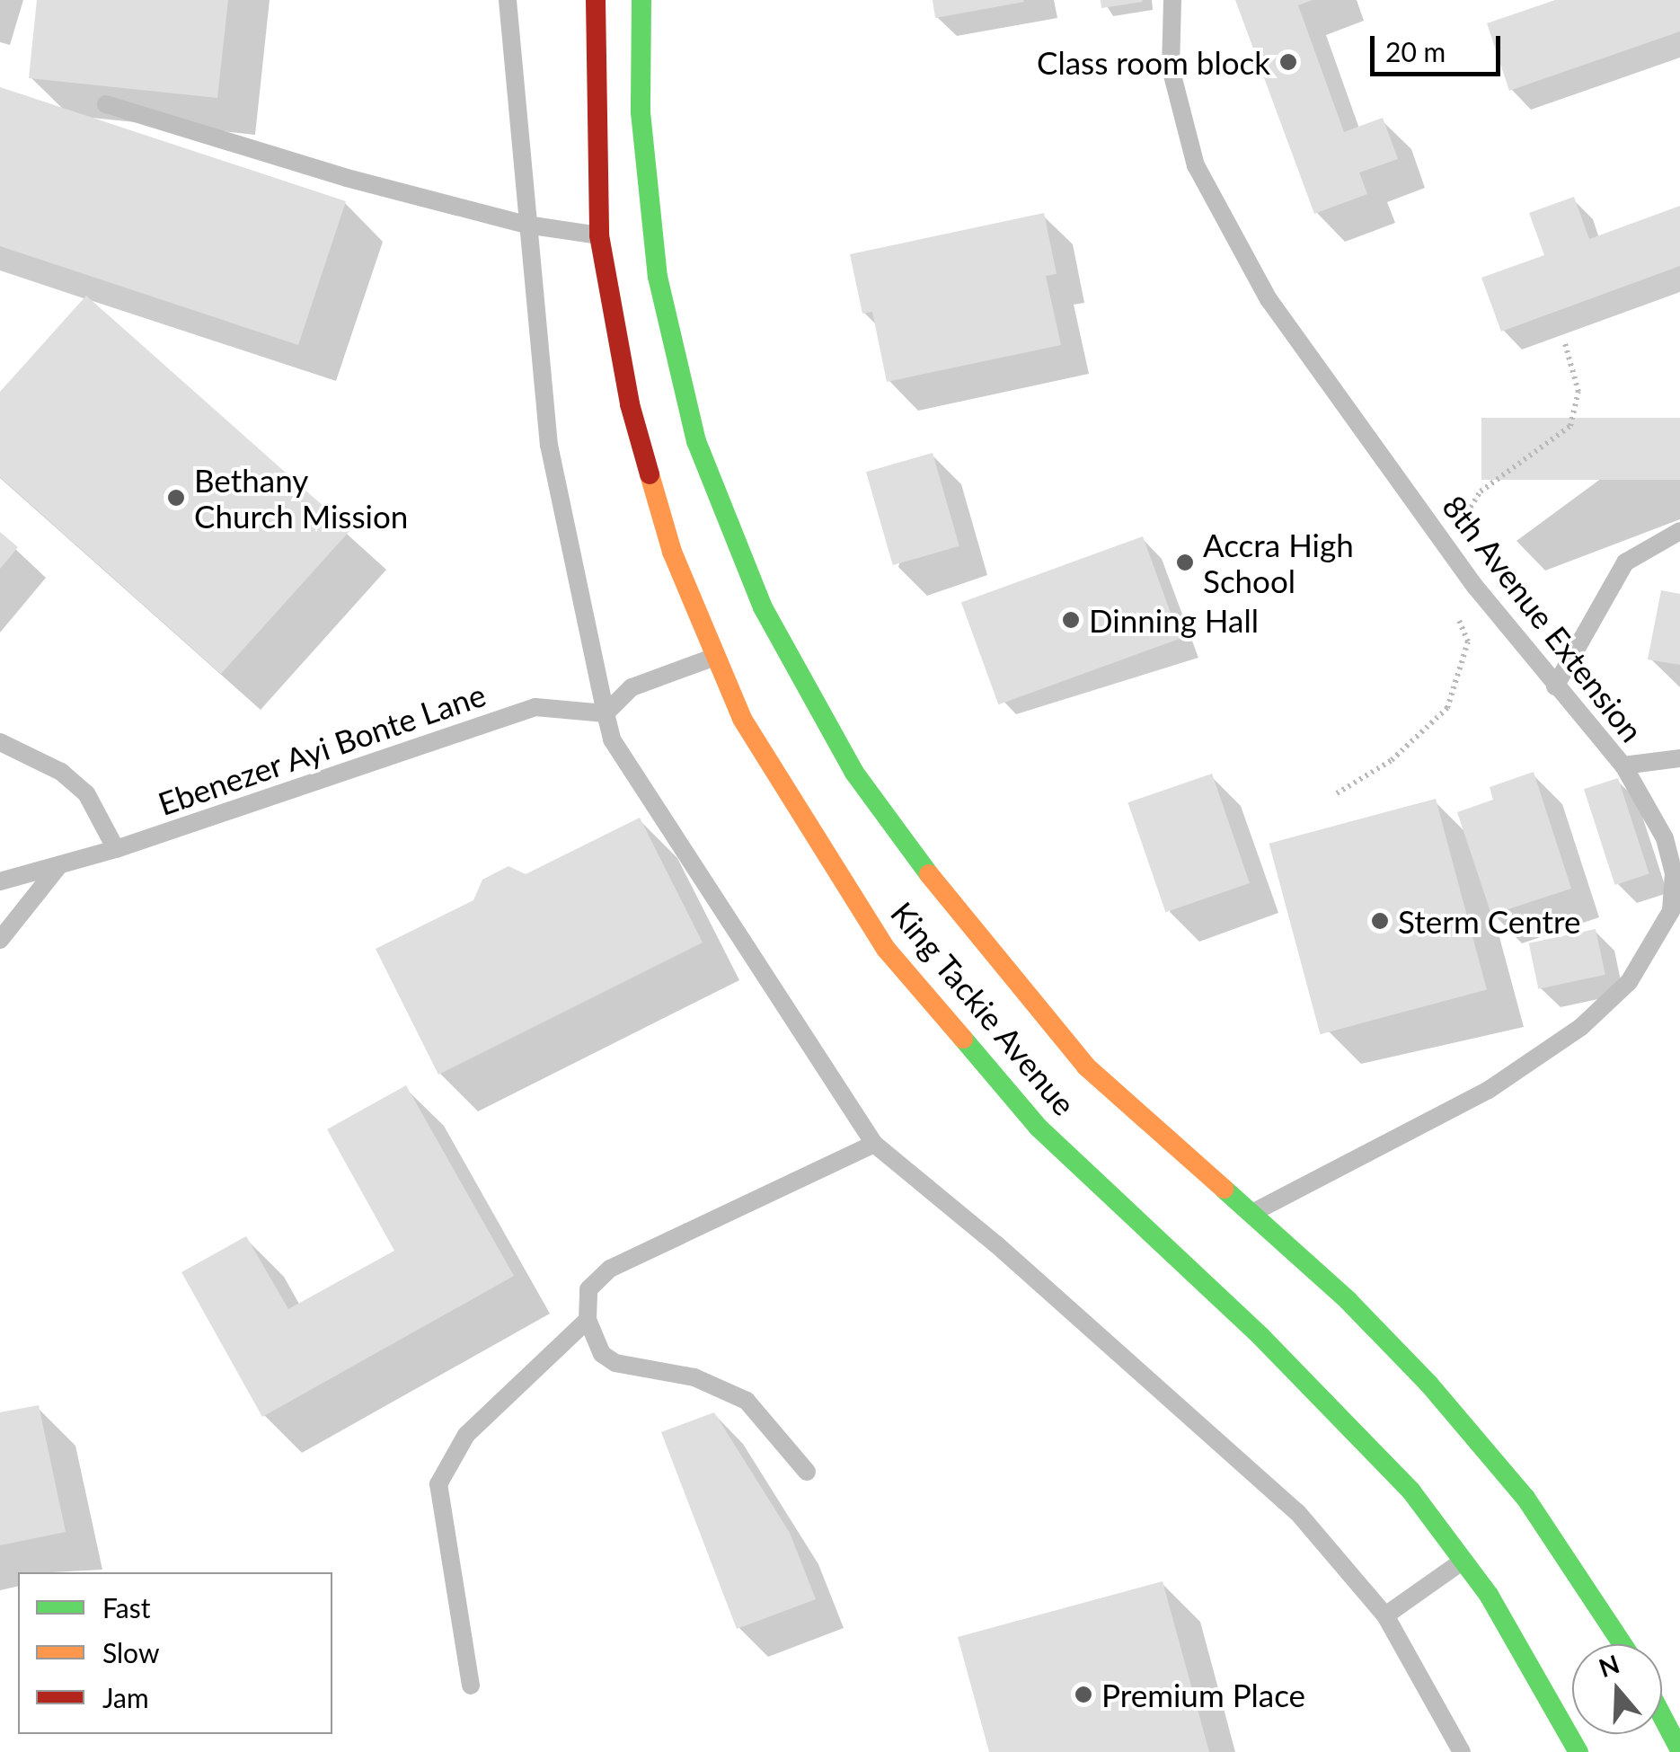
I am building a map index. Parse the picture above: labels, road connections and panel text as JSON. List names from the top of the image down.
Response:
{
  "streets": {
    "main road": ["King Tackie Avenue"],
    "lane": ["8th Avenue Extension", "Ebenezer Ayi Bonte Lane"]
  },
  "crossings": [
    ["8th Avenue Extension", "King Tackie Avenue"]
  ],
  "places": [
    "Class room block",
    "Bethany Church Mission",
    "Accra High School",
    "Dinning Hall",
    "Sterm Centre",
    "Premium Place"
  ],
  "legend": ["Fast", "Slow", "Jam"],
  "scale_bar": "20 m",
  "north": "top"
}
